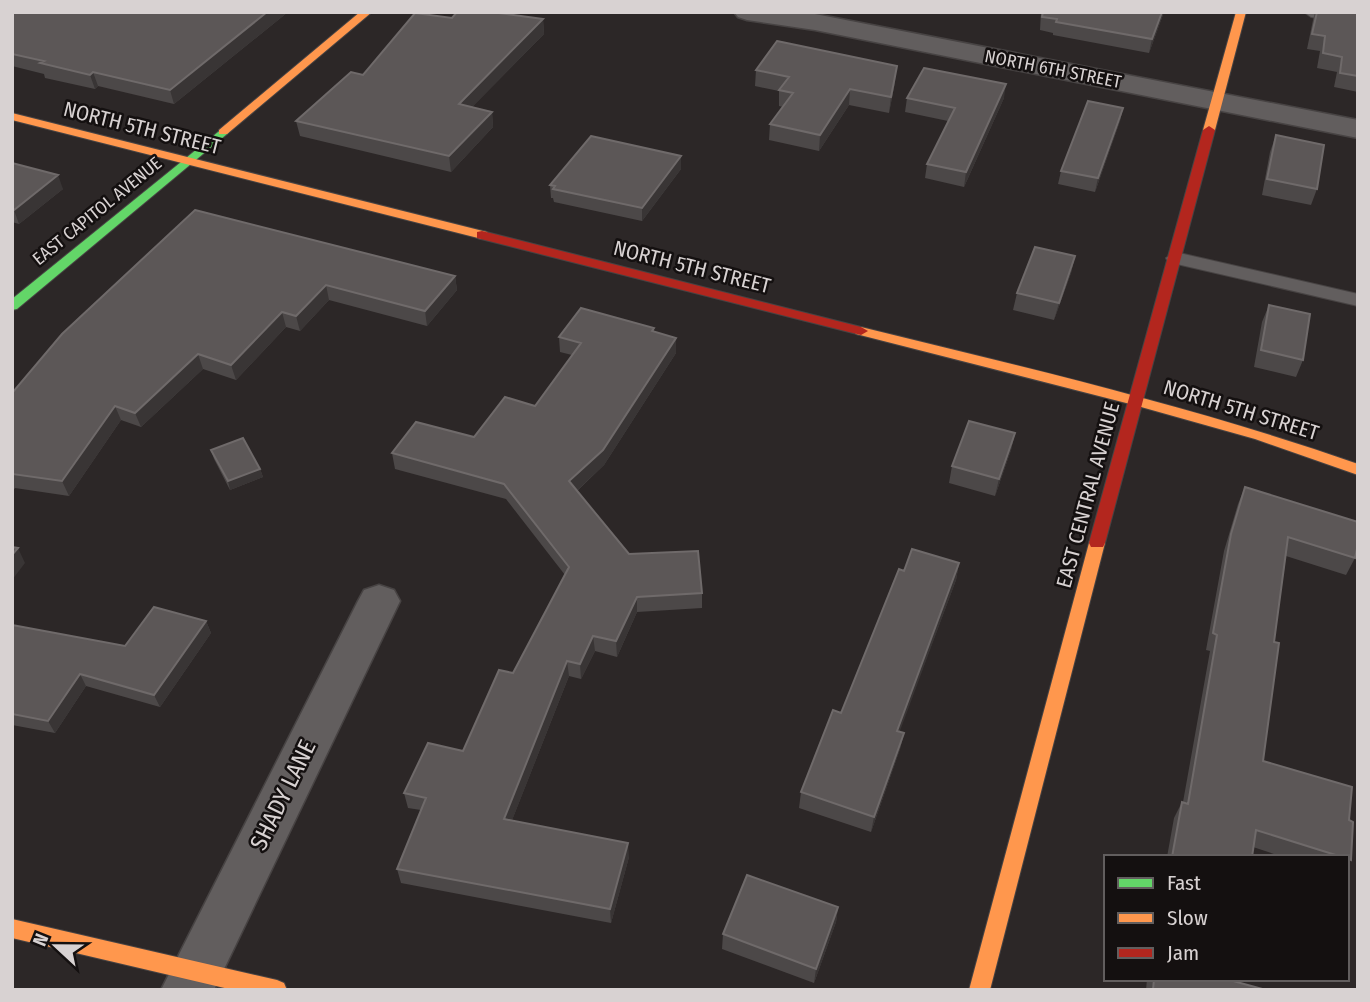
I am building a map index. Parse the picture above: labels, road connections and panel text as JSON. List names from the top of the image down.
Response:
{
  "streets": {
    "street": [
      "NORTH 6TH STREET",
      "NORTH 5TH STREET",
      "EAST CAPITOL AVENUE",
      "EAST CENTRAL AVENUE",
      "SHADY LANE"
    ]
  },
  "crossings": [
    ["NORTH 6TH STREET", "EAST CENTRAL AVENUE"],
    ["NORTH 5TH STREET", "EAST CAPITOL AVENUE"],
    ["NORTH 5TH STREET", "EAST CENTRAL AVENUE"]
  ],
  "legend": ["Fast", "Slow", "Jam"],
  "north": "left"
}
